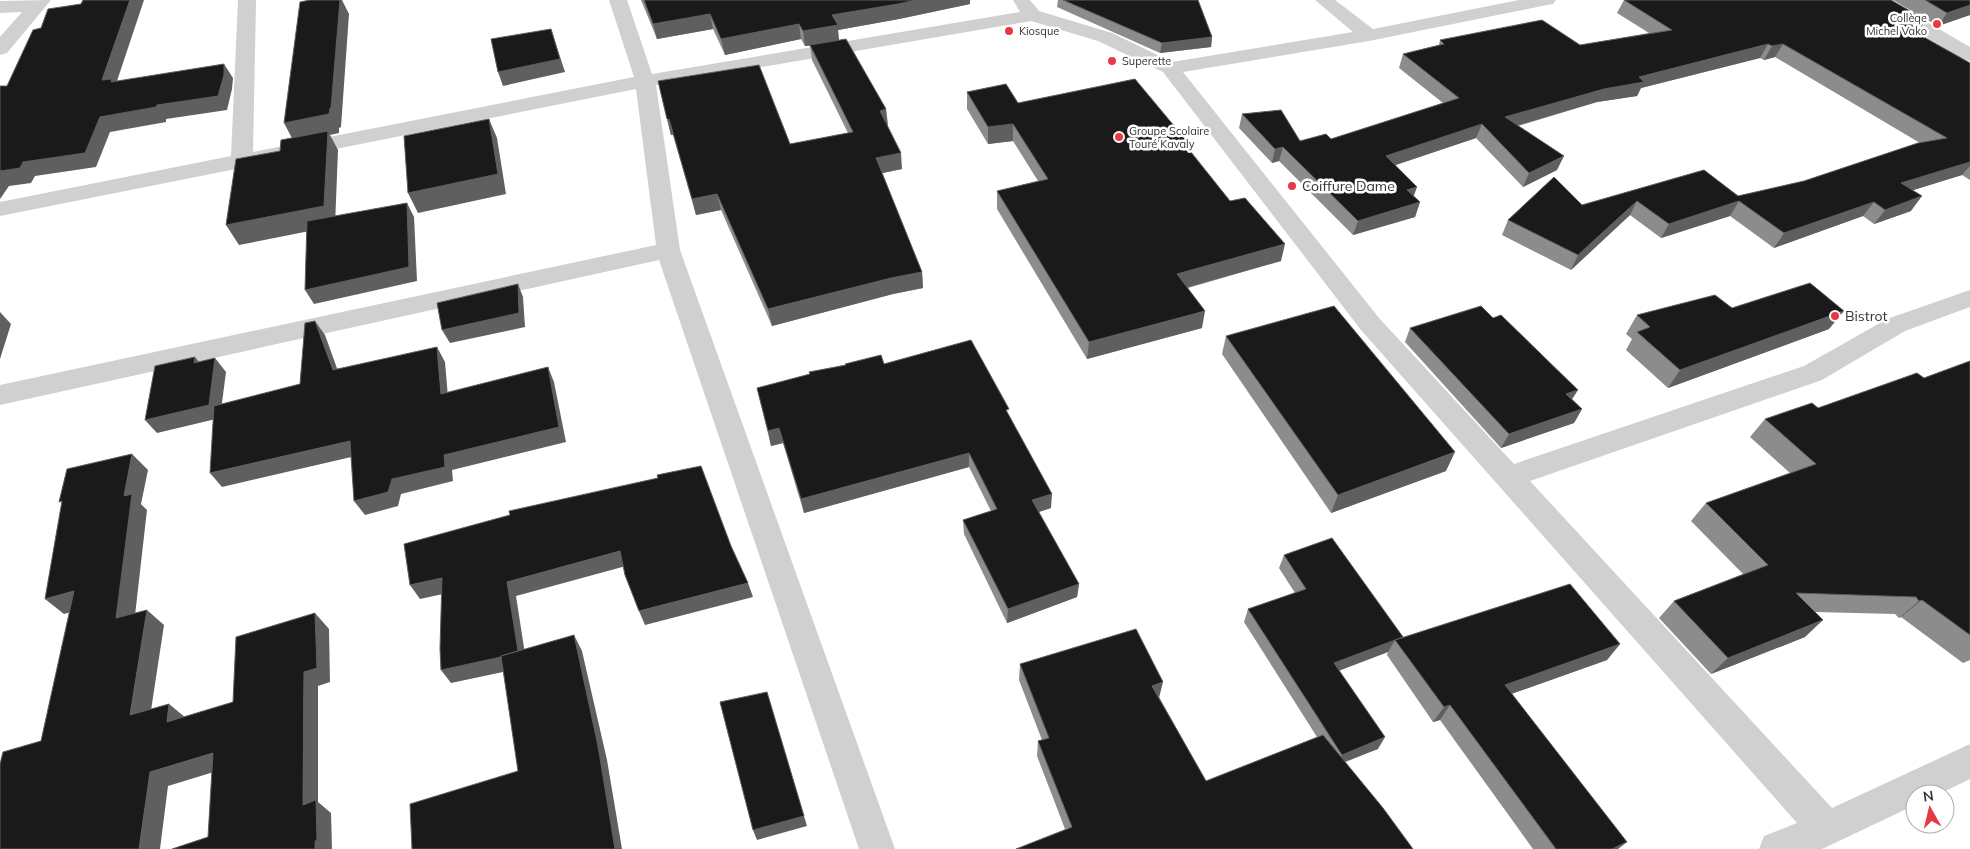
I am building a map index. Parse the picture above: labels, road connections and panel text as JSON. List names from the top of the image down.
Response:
{
  "places": [
    "Collège Michel Vako",
    "Kiosque",
    "Superette",
    "Groupe Scolaire Touré Kavaly",
    "Coiffure Dame",
    "Bistrot"
  ],
  "north": "top"
}
